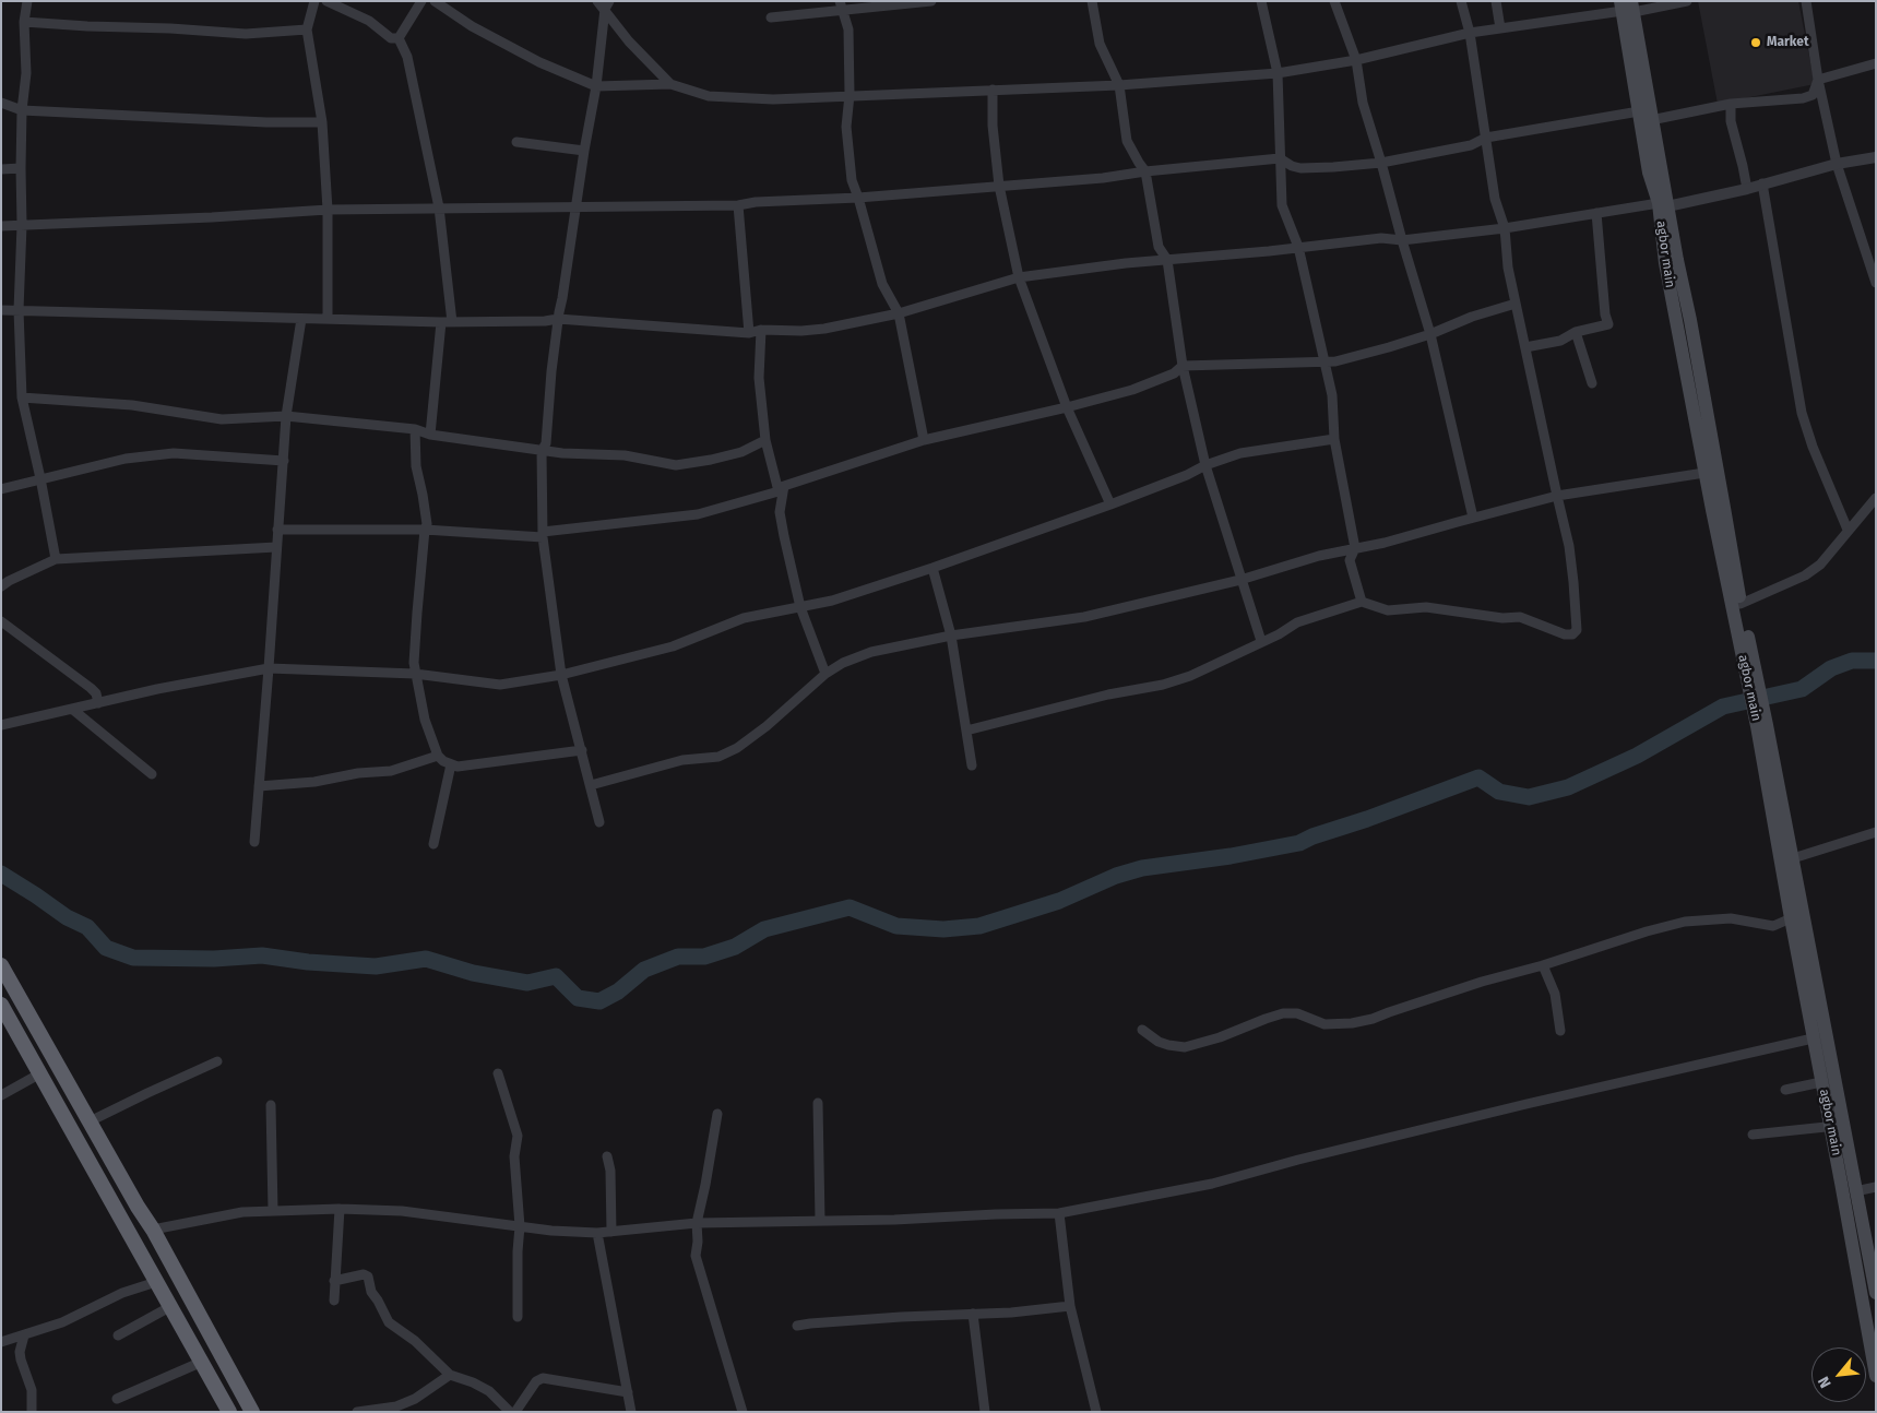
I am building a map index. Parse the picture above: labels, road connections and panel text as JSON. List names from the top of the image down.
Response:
{
  "streets": {
    "main road": ["agbor main"]
  },
  "places": ["Market"],
  "north": "bottom left"
}
